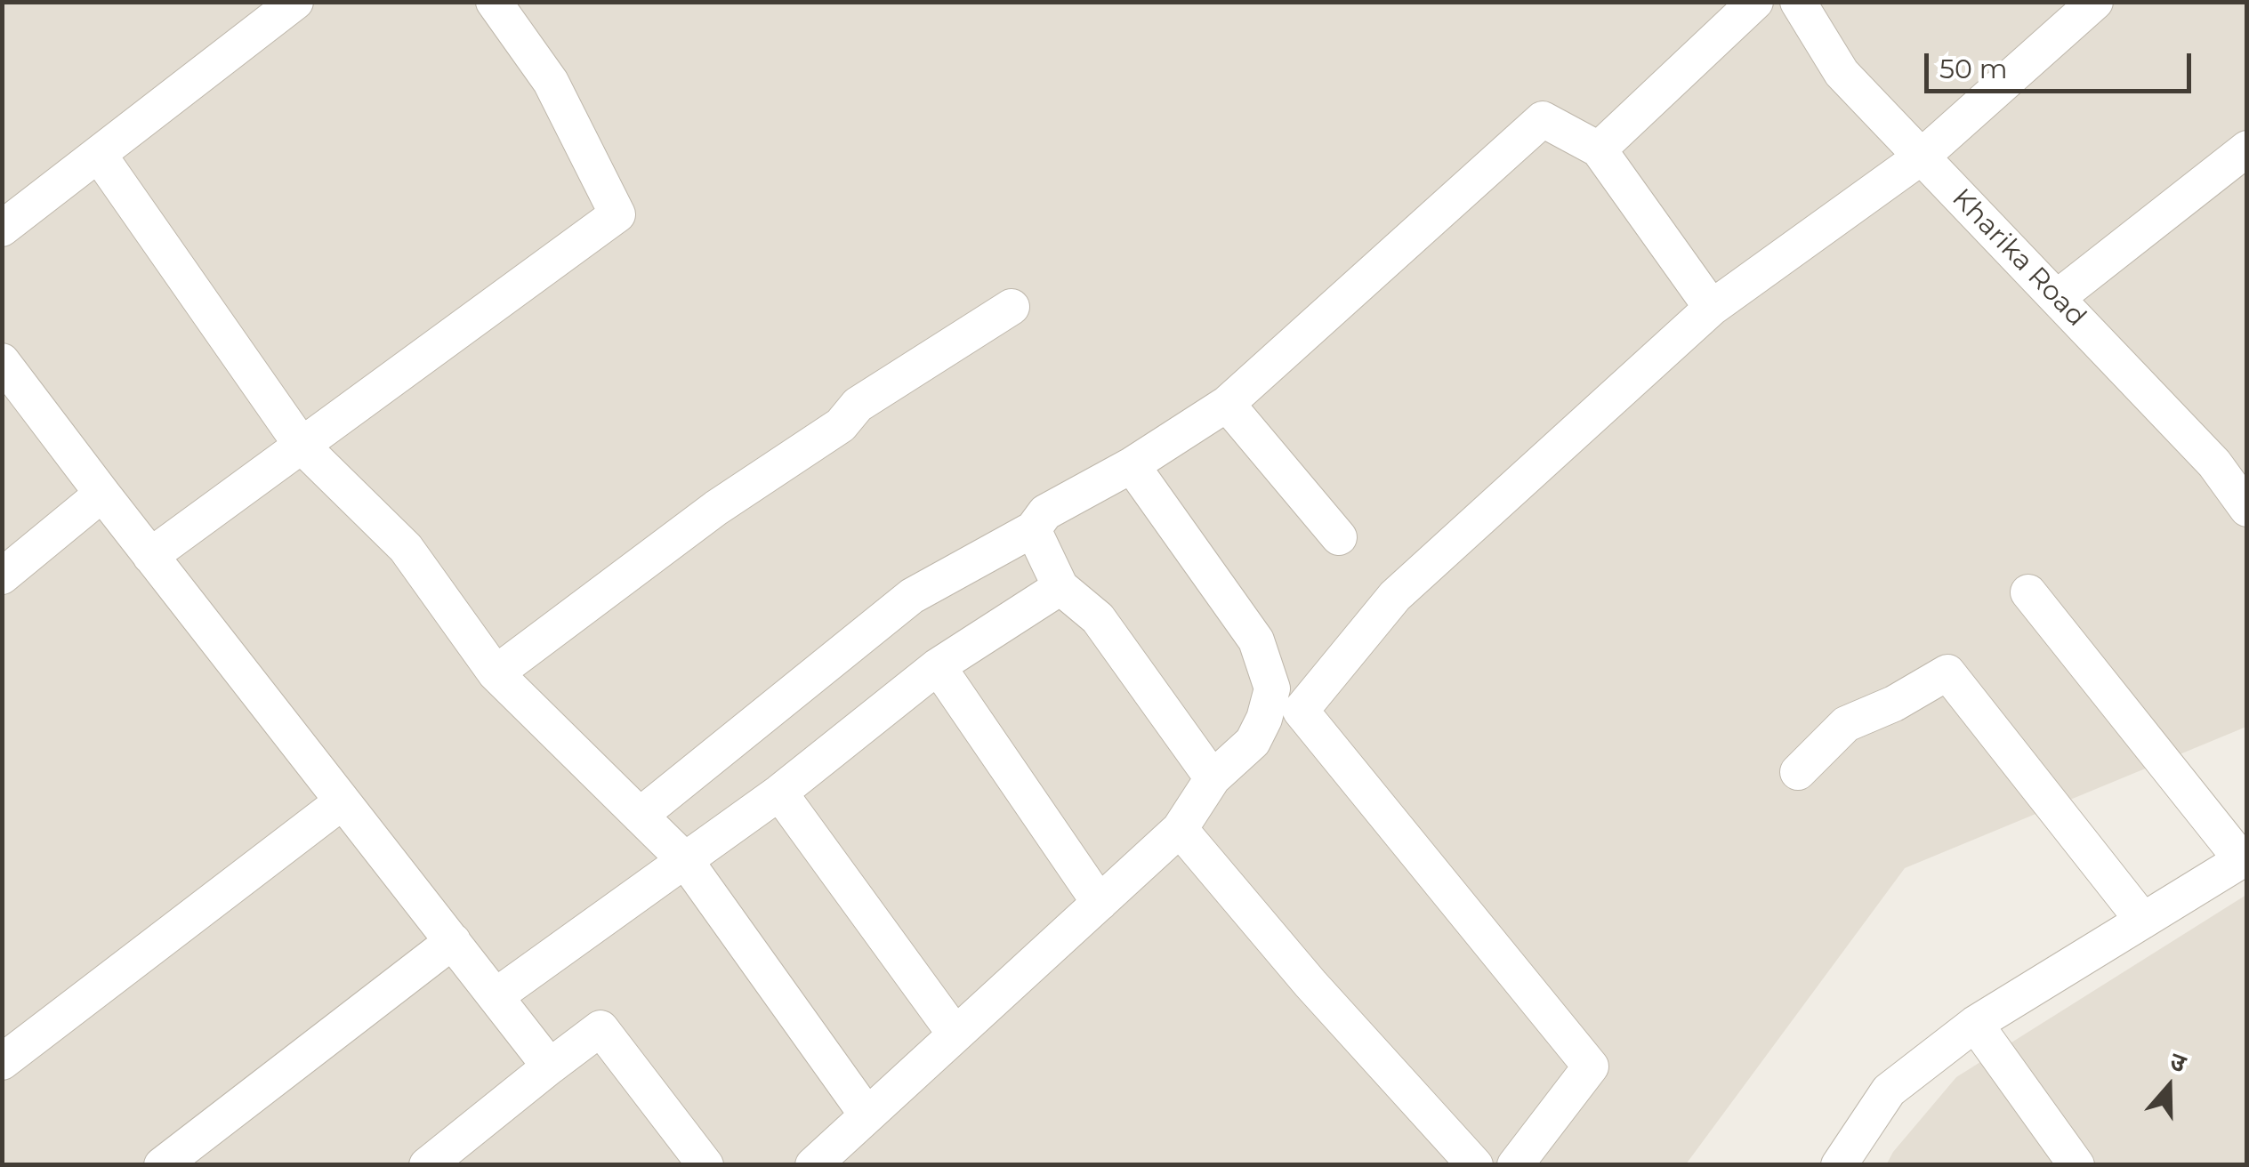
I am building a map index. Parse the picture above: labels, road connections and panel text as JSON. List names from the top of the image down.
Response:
{
  "streets": {
    "street": ["Kharika Road"]
  },
  "scale_bar": "50 m",
  "north": "top"
}
